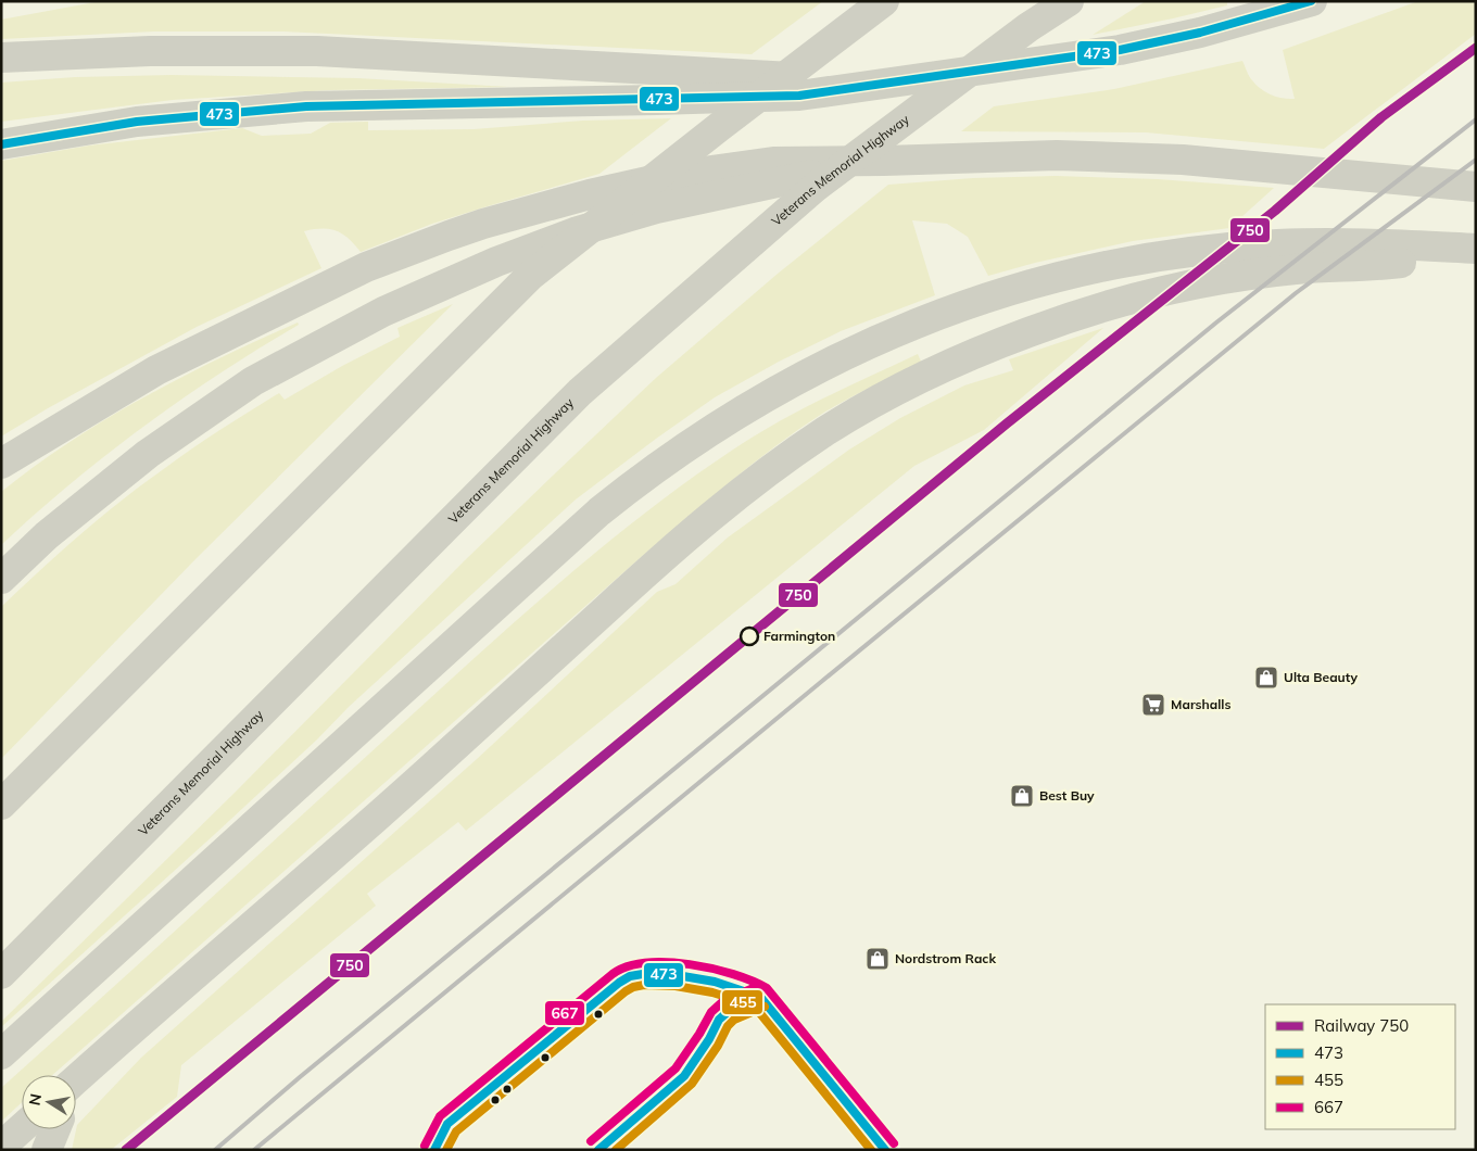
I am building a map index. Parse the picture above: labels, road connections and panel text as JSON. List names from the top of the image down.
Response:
{
  "streets": {
    "highway": ["Veterans Memorial Highway"]
  },
  "places": {
    "other": ["Farmington"],
    "shop": ["Ulta Beauty", "Best Buy", "Nordstrom Rack"],
    "supermarket": ["Marshalls"]
  },
  "lines": [
    "transit line 473",
    "rail line 750",
    "transit line 667",
    "transit line 455"
  ],
  "legend": [
    "Railway 750",
    "473",
    "455",
    "667"
  ],
  "north": "left"
}
